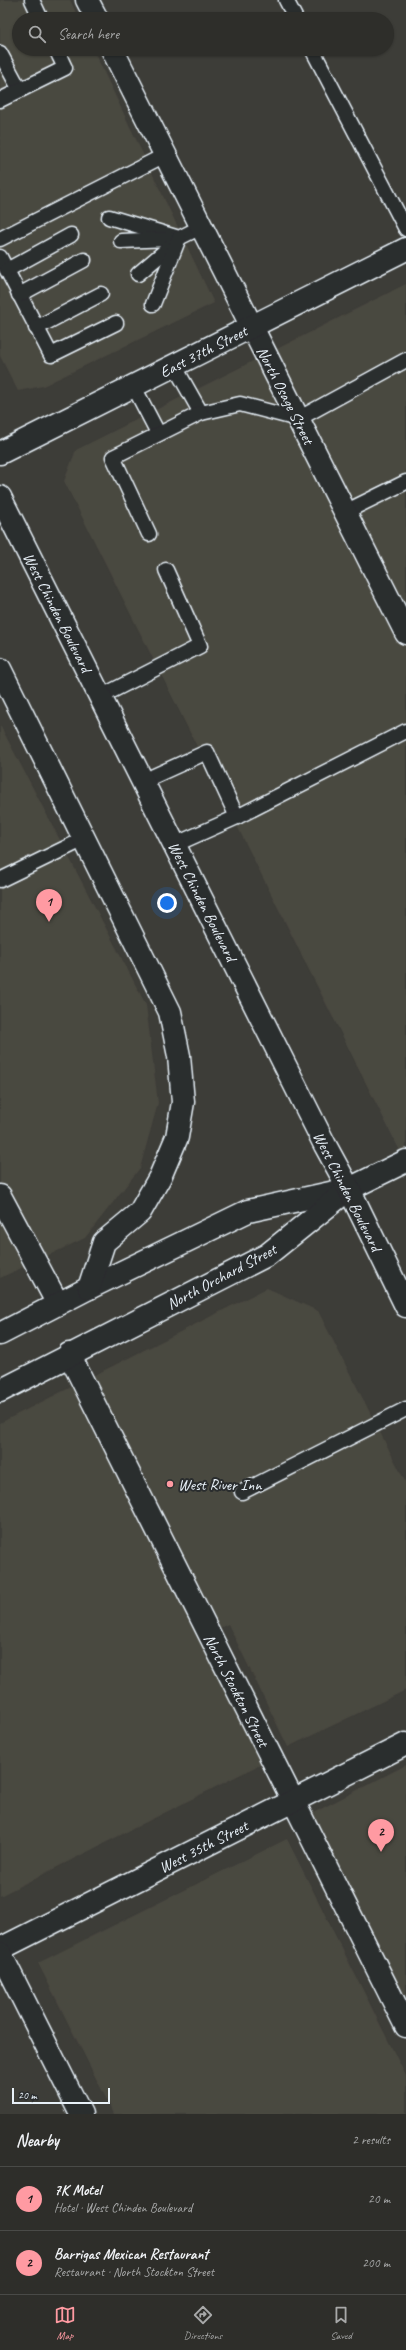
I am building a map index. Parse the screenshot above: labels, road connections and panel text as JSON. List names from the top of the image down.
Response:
{
  "streets": {
    "street": [
      "East 37th Street",
      "North Osage Street",
      "West Chinden Boulevard",
      "North Orchard Street",
      "North Stockton Street",
      "West 35th Street"
    ]
  },
  "crossings": [
    ["East 37th Street", "North Osage Street"],
    ["West Chinden Boulevard", "North Orchard Street"],
    ["North Orchard Street", "North Stockton Street"],
    ["North Stockton Street", "West 35th Street"]
  ],
  "places": ["West River Inn"],
  "scale_bar": "20 m",
  "page": {
    "search": "Search here",
    "pins": ["1", "2"],
    "scale": "20 m",
    "heading": ["Nearby", "2 results"],
    "list": [
      {
        "mark": "1",
        "name": "7K Motel",
        "note": "Hotel · West Chinden Boulevard",
        "value": "20 m"
      },
      {
        "mark": "2",
        "name": "Barrigas Mexican Restaurant",
        "note": "Restaurant · North Stockton Street",
        "value": "200 m"
      }
    ],
    "nav": ["Map", "Directions", "Saved"]
  }
}
